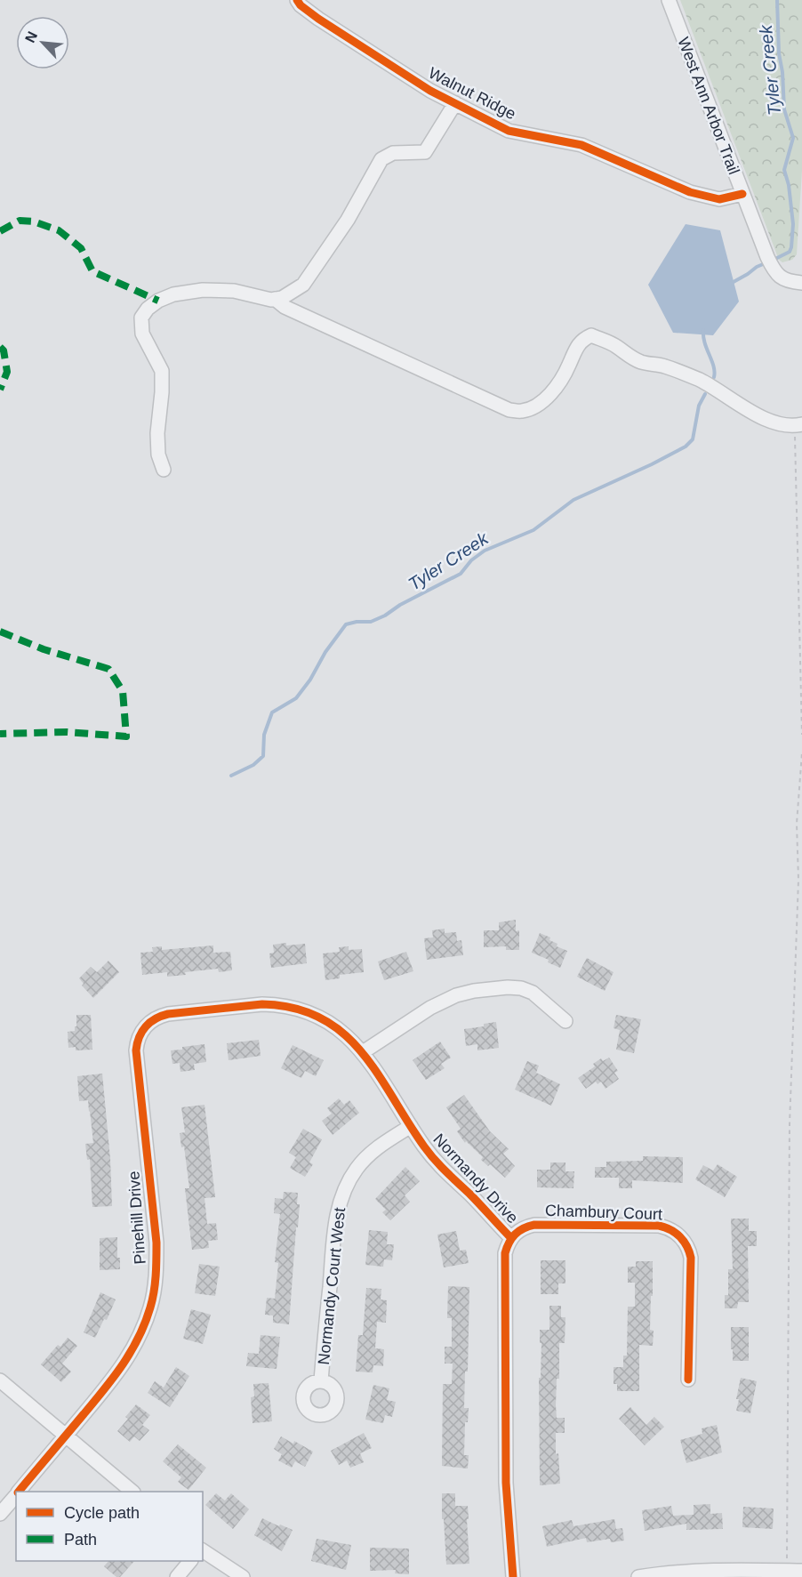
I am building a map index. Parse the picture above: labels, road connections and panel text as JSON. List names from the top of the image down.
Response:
{
  "streets": {
    "street": [
      "Walnut Ridge",
      "West Ann Arbor Trail",
      "Normandy Drive",
      "Chambury Court",
      "Pinehill Drive",
      "Normandy Court West"
    ]
  },
  "crossings": [
    ["Walnut Ridge", "West Ann Arbor Trail"],
    ["Normandy Drive", "Chambury Court"],
    ["Normandy Drive", "Pinehill Drive"],
    ["Normandy Drive", "Normandy Court West"]
  ],
  "water": ["Tyler Creek"],
  "legend": ["Cycle path", "Path"],
  "north": "top left"
}
